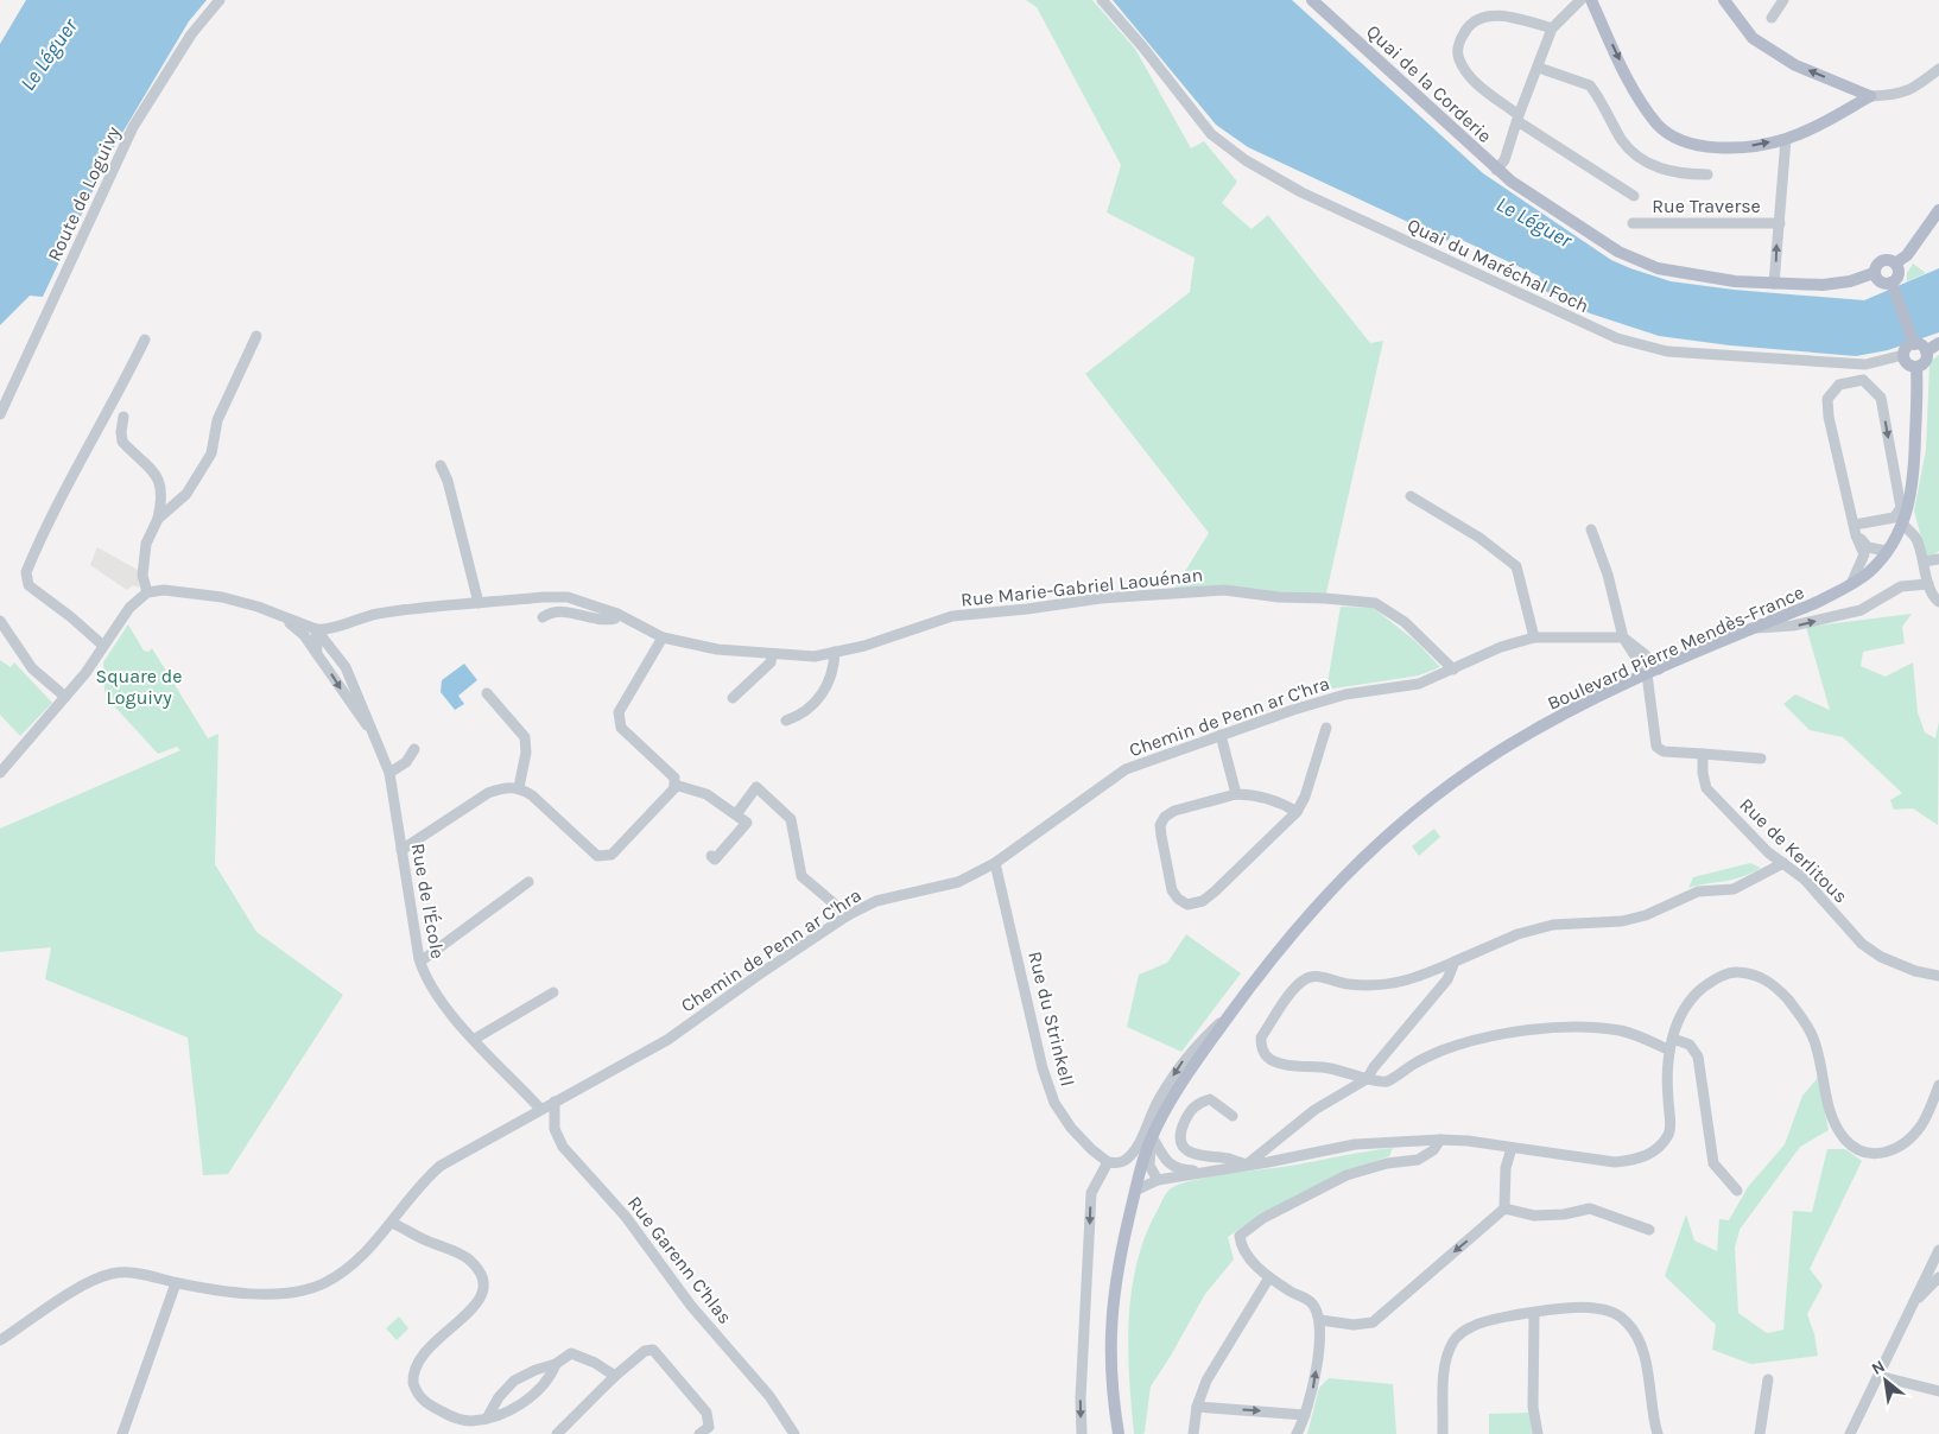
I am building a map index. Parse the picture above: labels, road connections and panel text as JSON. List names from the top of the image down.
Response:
{
  "streets": {
    "main road": ["Quai de la Corderie", "Boulevard Pierre Mendès-France"],
    "street": [
      "Route de Loguivy",
      "Rue Traverse",
      "Quai du Maréchal Foch",
      "Rue Marie-Gabriel Laouénan",
      "Chemin de Penn ar C'hra",
      "Rue de Kerlitous",
      "Rue de l'École",
      "Rue du Strinkell",
      "Rue Garenn C'hlas"
    ]
  },
  "crossings": [
    ["Quai du Maréchal Foch", "Boulevard Pierre Mendès-France"],
    ["Rue Marie-Gabriel Laouénan", "Chemin de Penn ar C'hra"],
    ["Rue Marie-Gabriel Laouénan", "Rue de l'École"],
    ["Chemin de Penn ar C'hra", "Rue de l'École"],
    ["Chemin de Penn ar C'hra", "Rue du Strinkell"],
    ["Chemin de Penn ar C'hra", "Rue Garenn C'hlas"]
  ],
  "water": ["Le Léguer"],
  "parks": ["Square de Loguivy"],
  "north": "top left"
}
